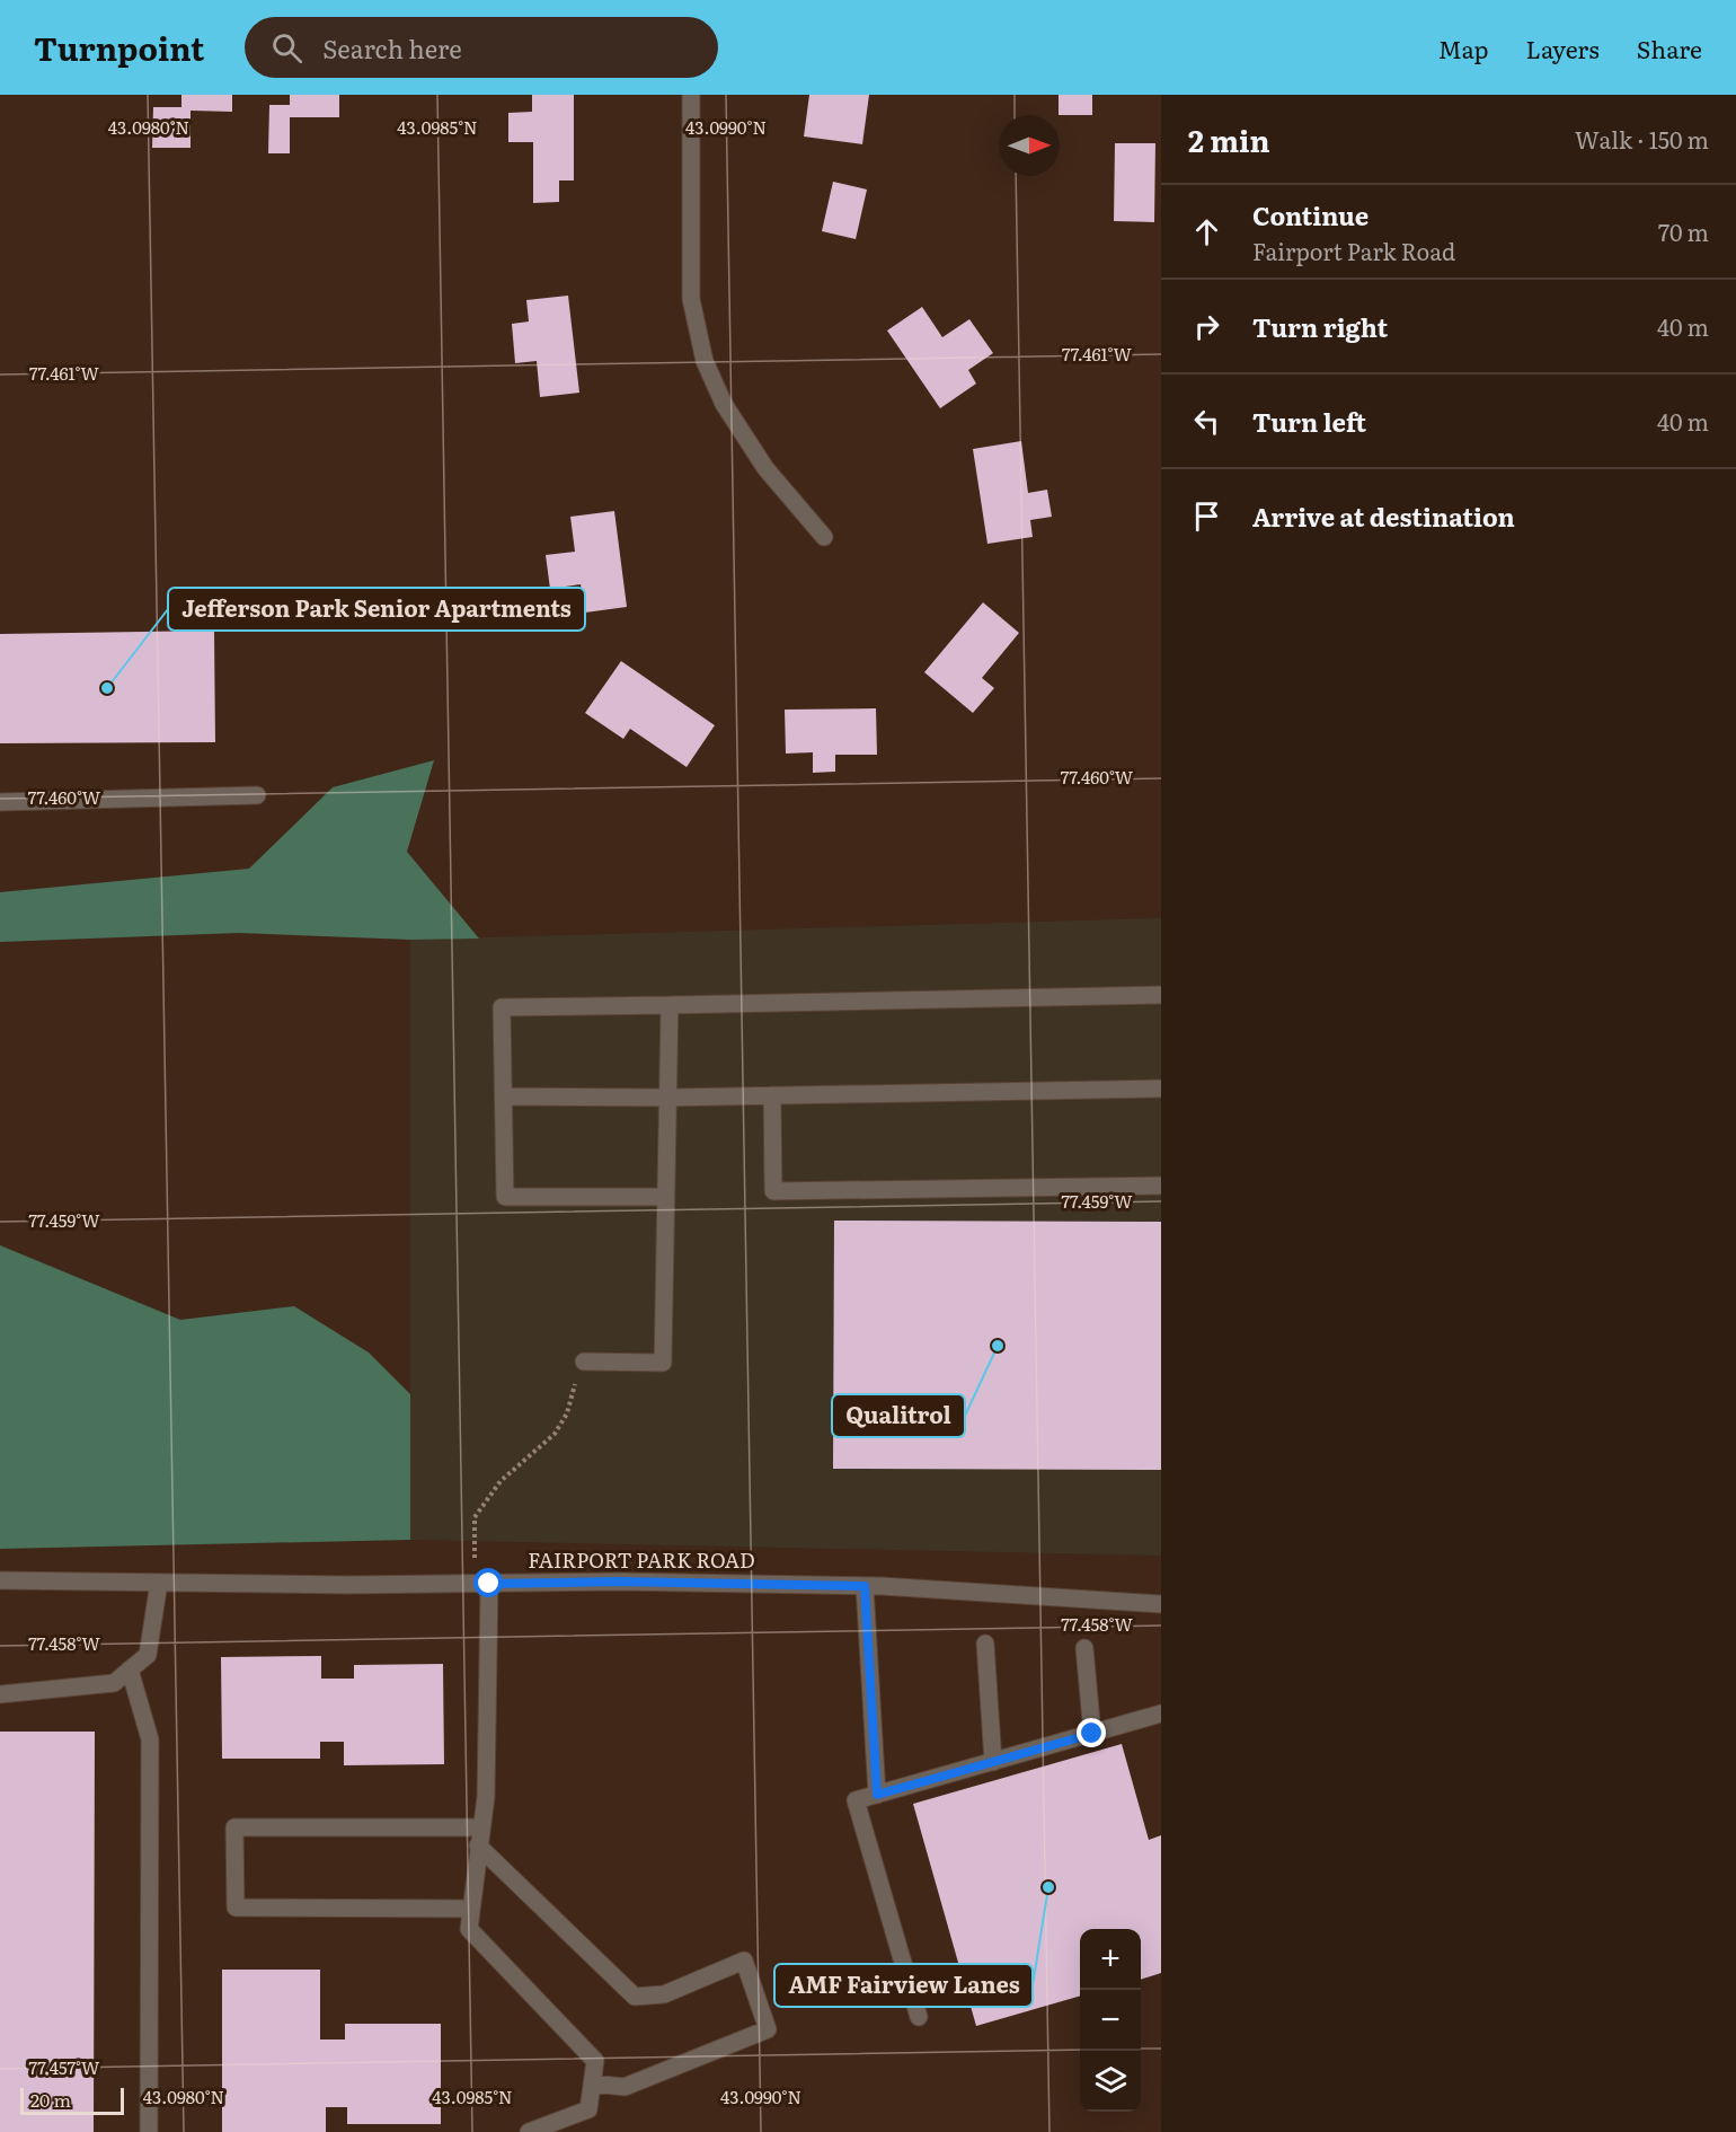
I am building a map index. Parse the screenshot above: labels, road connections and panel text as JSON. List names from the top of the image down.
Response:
{
  "streets": {
    "street": ["FAIRPORT PARK ROAD"]
  },
  "places": ["Jefferson Park Senior Apartments", "Qualitrol", "AMF Fairview Lanes"],
  "scale_bar": "20 m",
  "north": "right",
  "page": {
    "header": "Turnpoint",
    "search": "Search here",
    "nav": ["Map", "Layers", "Share"],
    "heading": ["2 min", "Walk · 150 m"],
    "list": [
      ["Continue", "Fairport Park Road", "70 m"],
      ["Turn right", "40 m"],
      ["Turn left", "40 m"],
      "Arrive at destination"
    ],
    "map_buttons": ["+", "−"],
    "scale": "20 m"
  },
  "coordinates": [
    "43.0980°N",
    "43.0985°N",
    "43.0990°N",
    "77.461°W",
    "77.460°W",
    "77.459°W",
    "77.458°W",
    "77.457°W"
  ]
}
